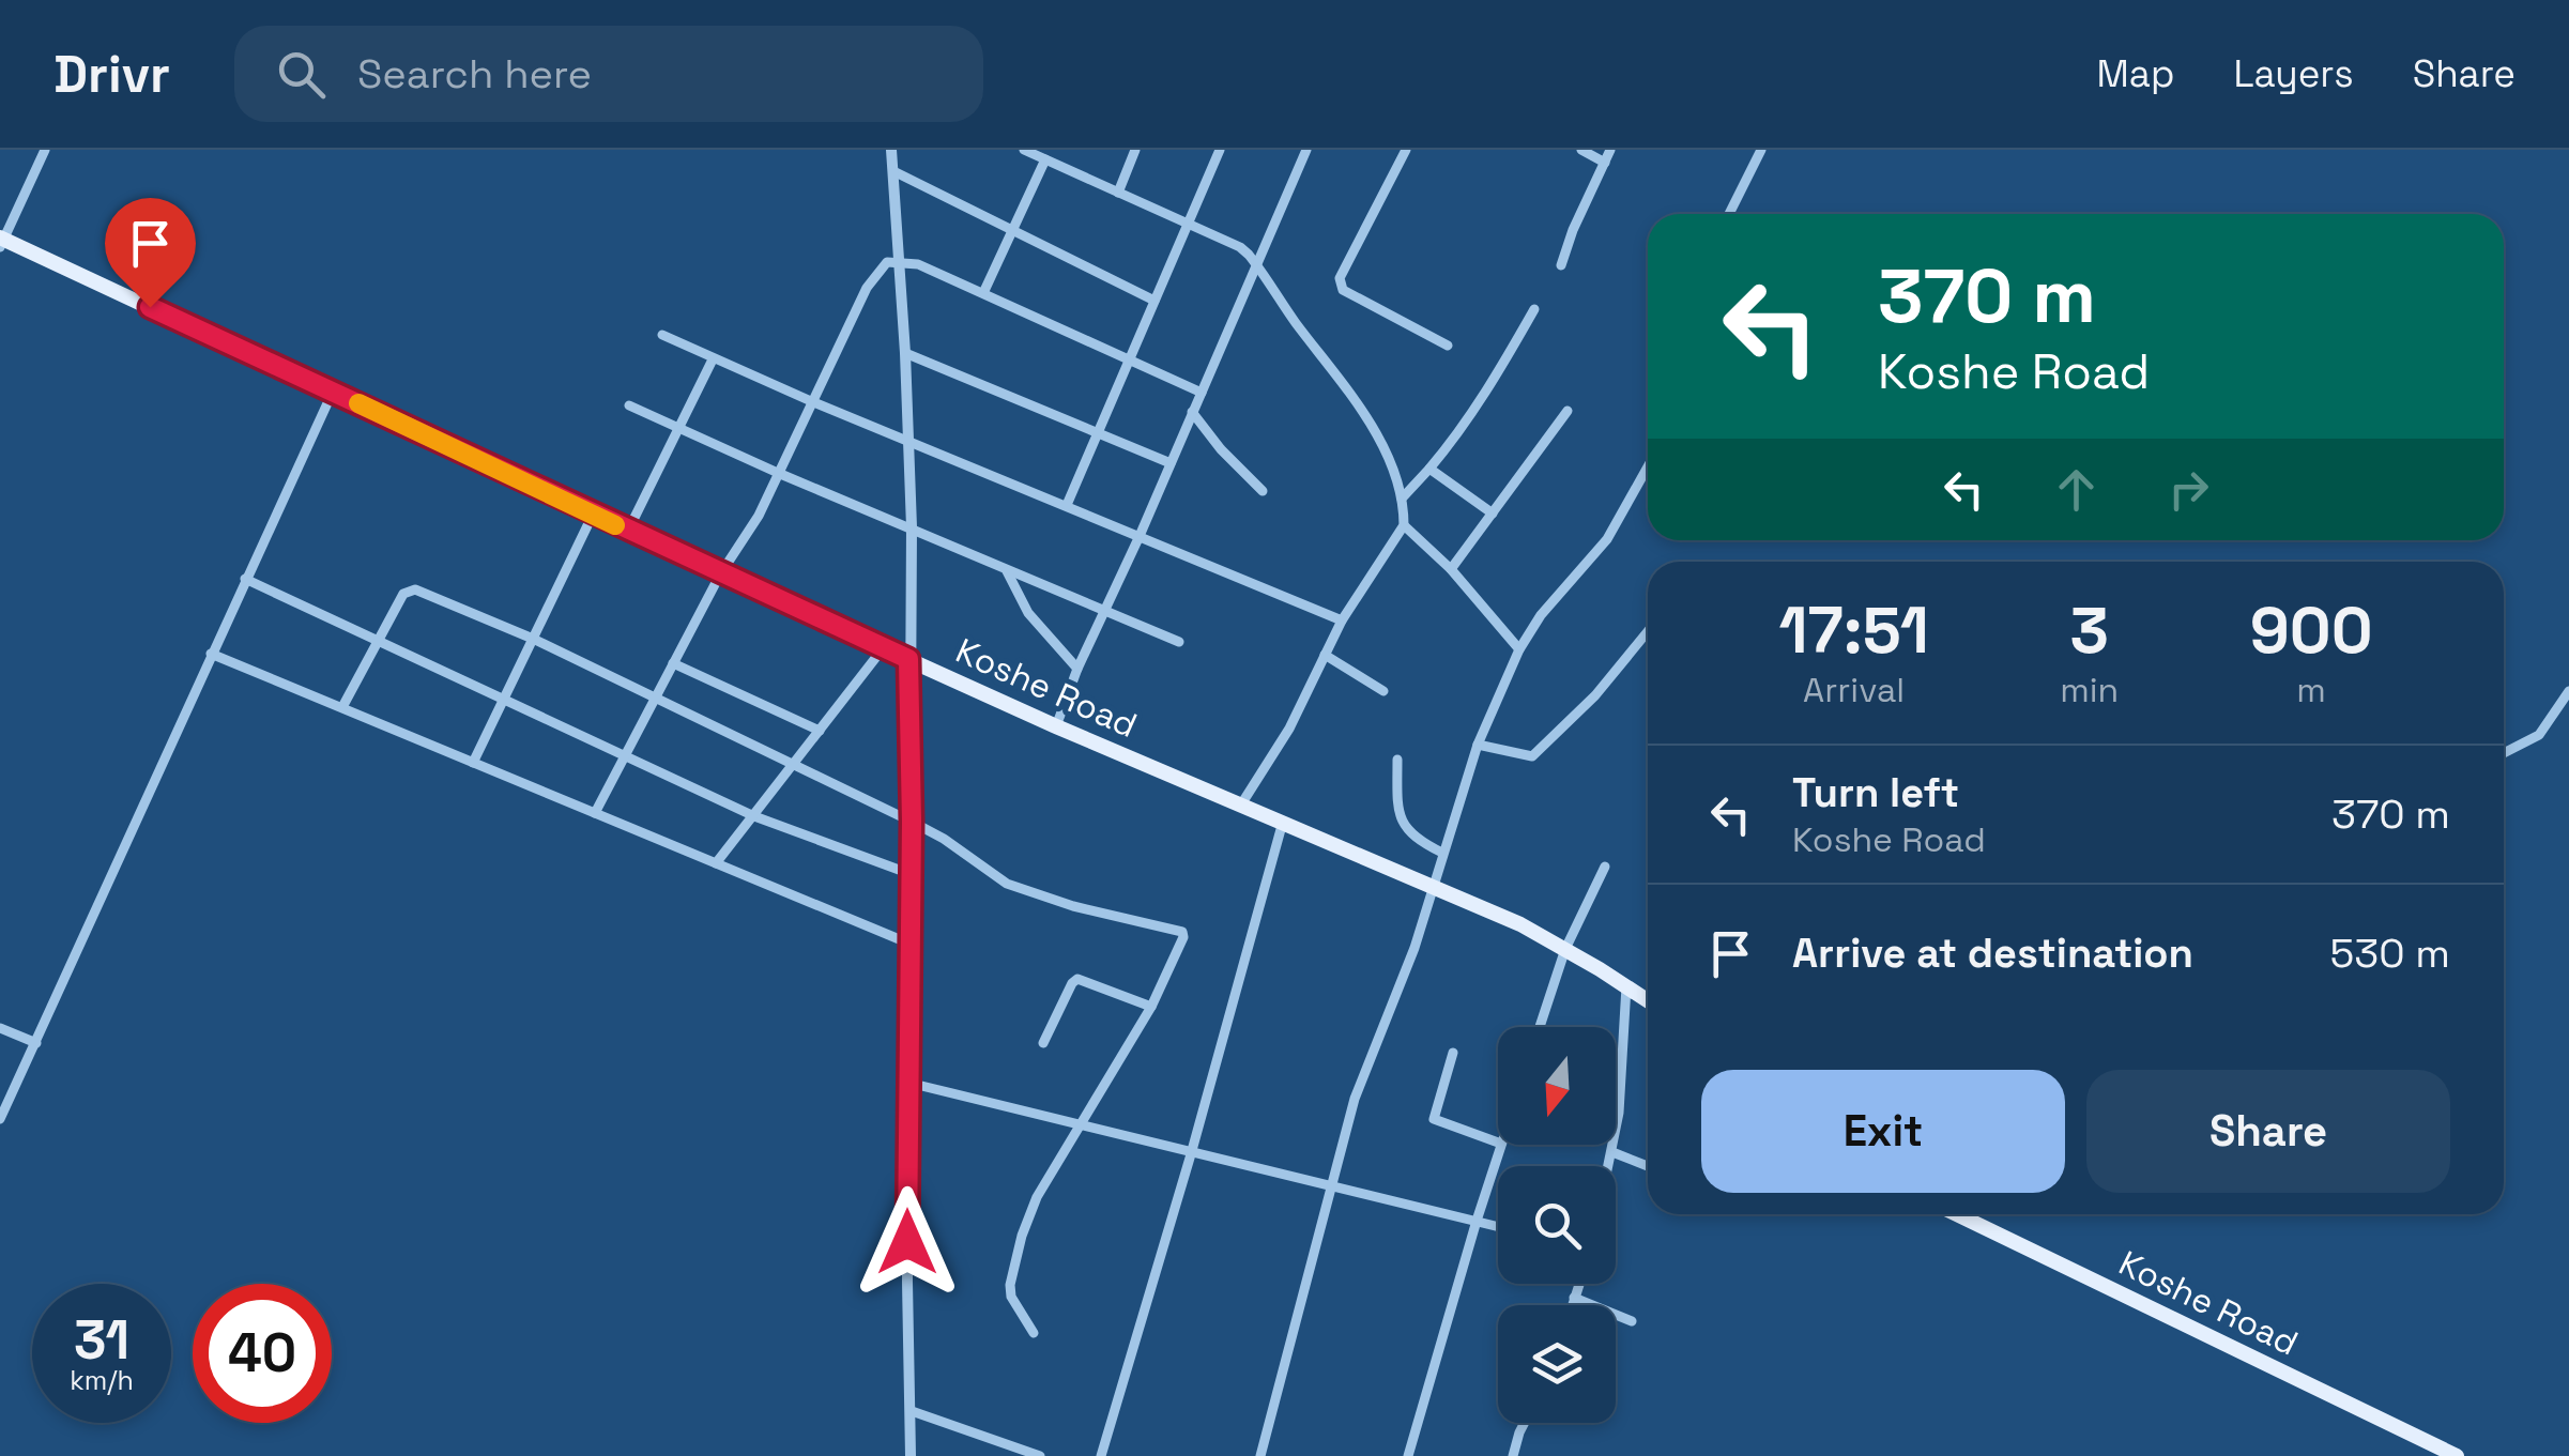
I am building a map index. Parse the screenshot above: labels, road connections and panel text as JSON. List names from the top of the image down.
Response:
{
  "streets": {
    "main road": ["Koshe Road"]
  },
  "north": "bottom",
  "page": {
    "header": "Drivr",
    "search": "Search here",
    "nav": ["Map", "Layers", "Share"],
    "turn": ["370 m", "Koshe Road"],
    "eta": [
      "17:51",
      "Arrival",
      "3",
      "min",
      "900",
      "m"
    ],
    "list": [
      {
        "name": "Turn left",
        "note": "Koshe Road",
        "value": "370 m"
      },
      {
        "name": "Arrive at destination",
        "value": "530 m"
      }
    ],
    "buttons": ["Exit", "Share"],
    "speed": "31 km/h",
    "limit": "40"
  }
}
